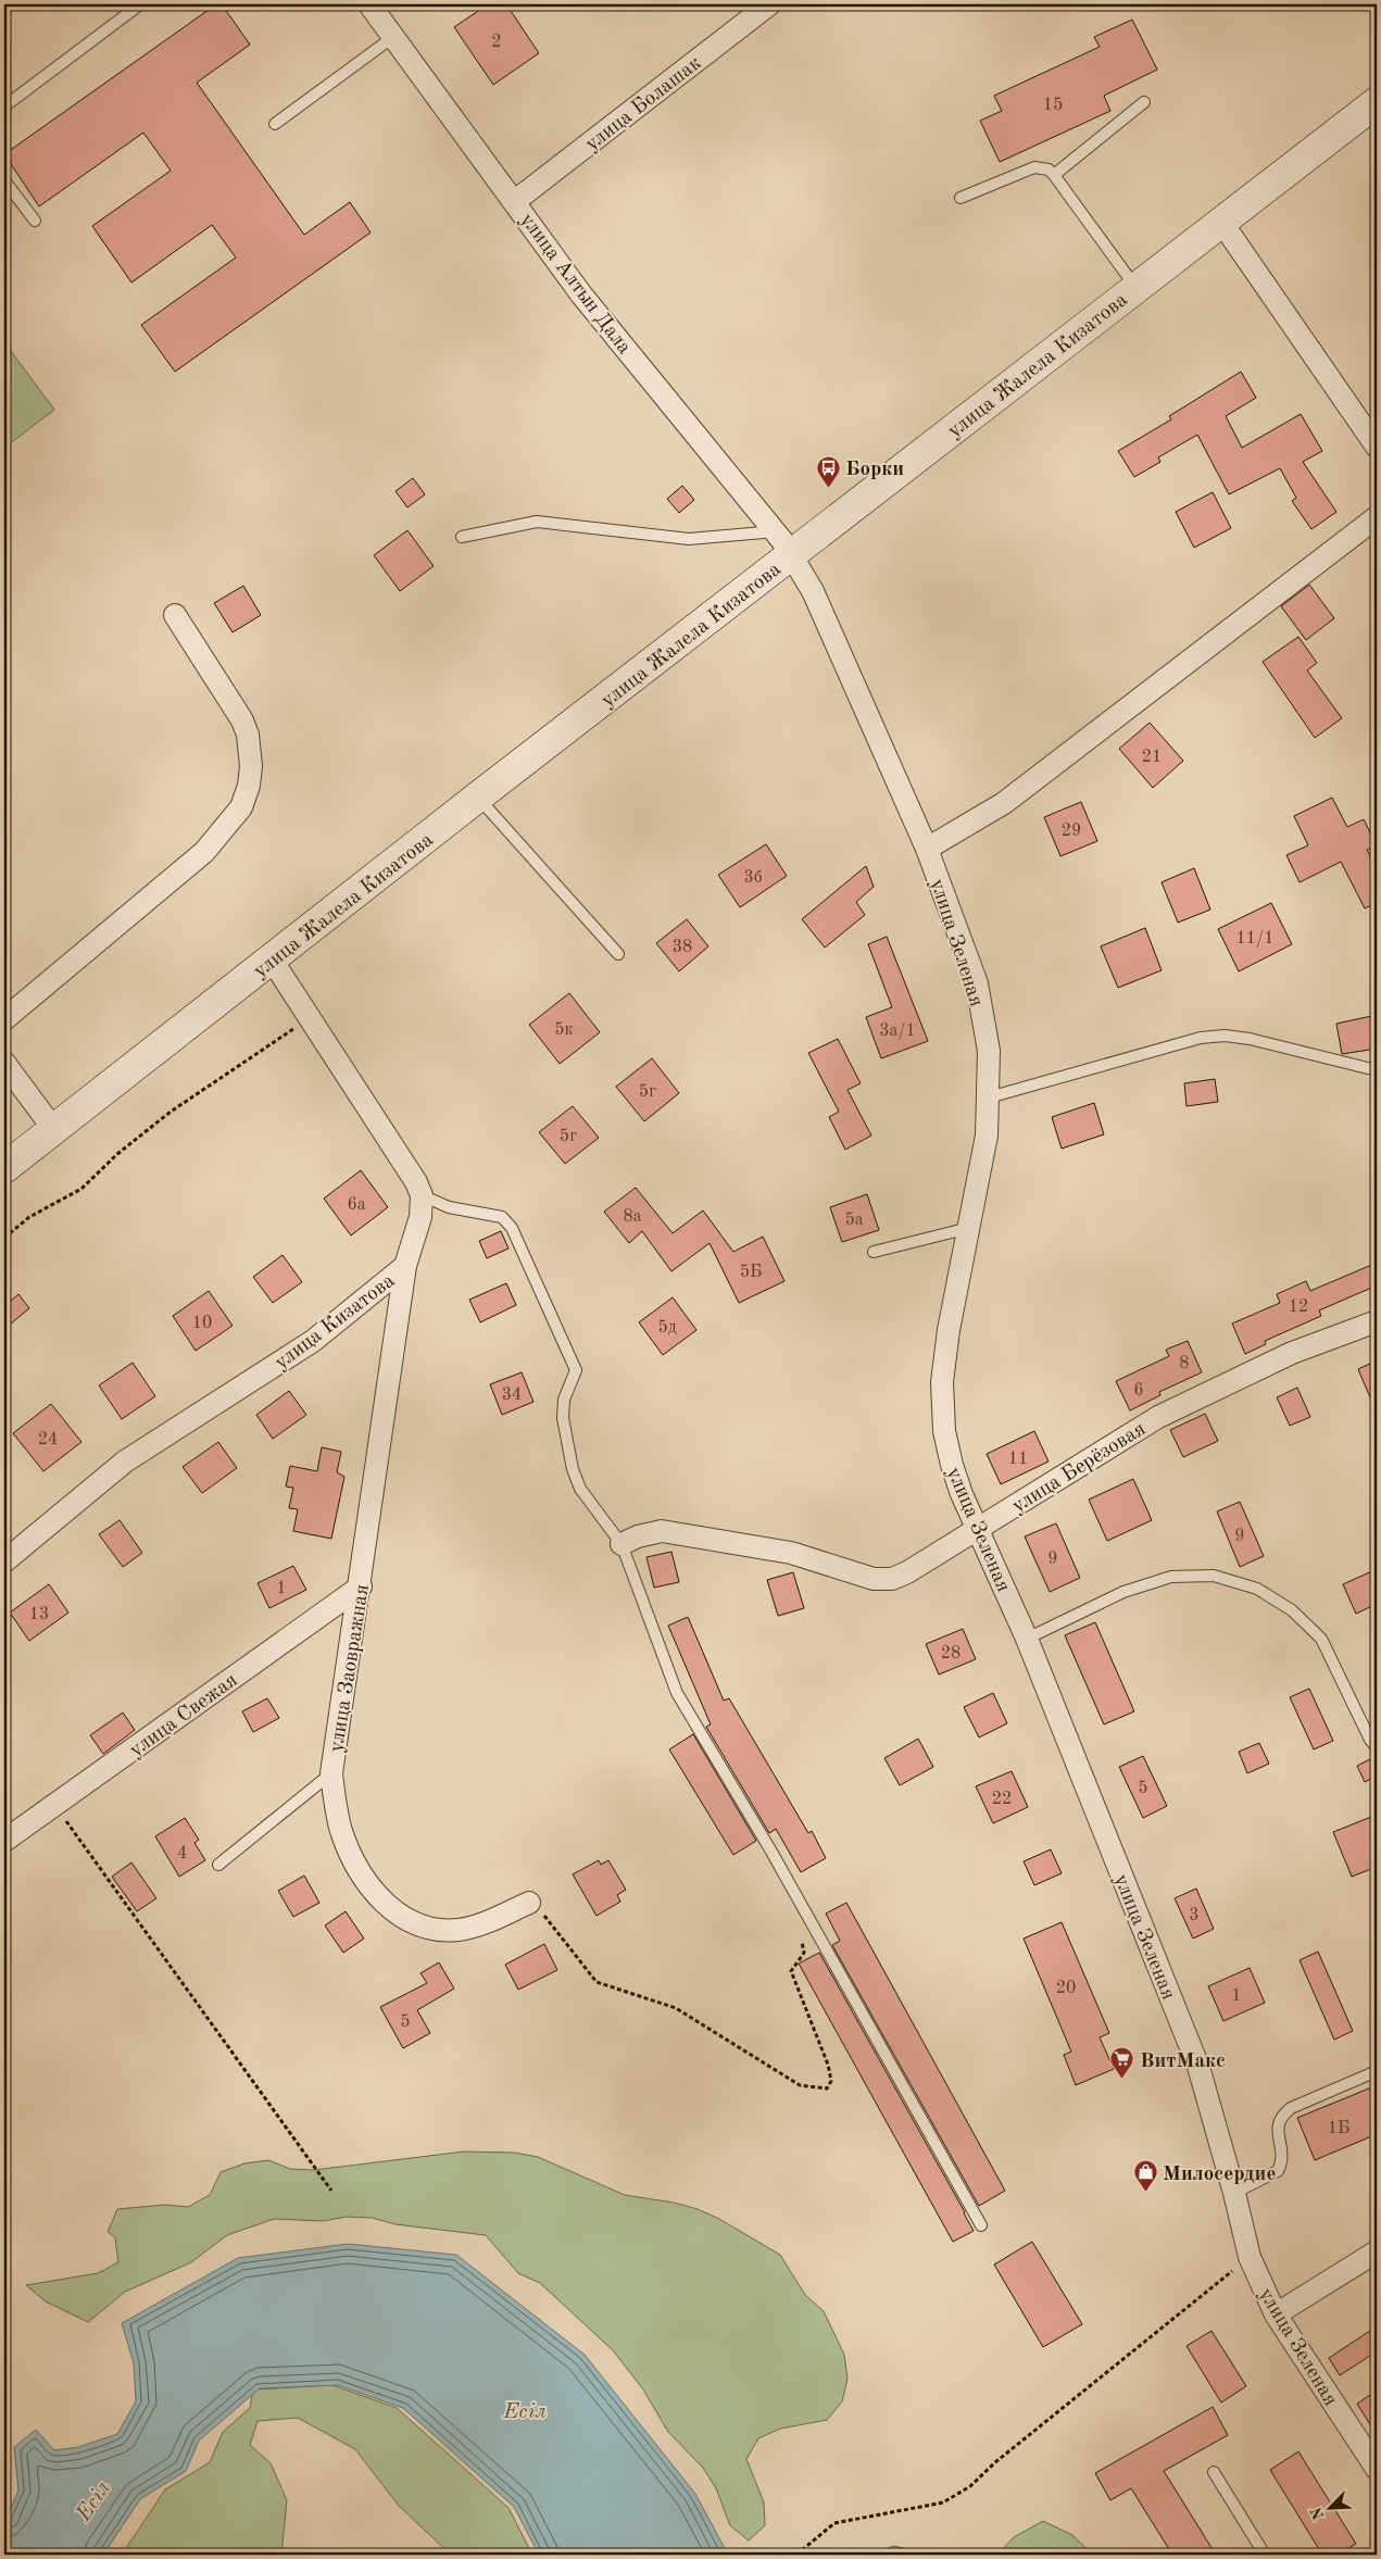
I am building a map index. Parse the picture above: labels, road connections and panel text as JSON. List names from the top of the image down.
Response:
{
  "streets": {
    "main road": ["улица Жалела Кизатова"],
    "street": [
      "улица Болашак",
      "улица Алтын Дала",
      "улица Зеленая",
      "улица Кизатова",
      "улица Берёзовая",
      "улица Заовражная",
      "улица Свежая"
    ]
  },
  "crossings": [
    ["улица Болашак", "улица Алтын Дала"],
    ["улица Алтын Дала", "улица Жалела Кизатова"],
    ["улица Алтын Дала", "улица Зеленая"],
    ["улица Жалела Кизатова", "улица Зеленая"],
    ["улица Зеленая", "улица Берёзовая"],
    ["улица Кизатова", "улица Заовражная"],
    ["улица Заовражная", "улица Свежая"]
  ],
  "water": ["Есіл"],
  "places": {
    "bus stop": ["Борки"],
    "supermarket": ["ВитМакс"],
    "shop": ["Милосердие"]
  },
  "house_numbers": [
    "2",
    "15",
    "21",
    "29",
    "3б",
    "11/1",
    "38",
    "5к",
    "3а/1",
    "5г",
    "5г",
    "6а",
    "8а",
    "5а",
    "5Б",
    "12",
    "10",
    "5д",
    "8",
    "6",
    "34",
    "24",
    "11",
    "9",
    "9",
    "1",
    "13",
    "28",
    "5",
    "22",
    "4",
    "3",
    "20",
    "1",
    "5",
    "1Б"
  ],
  "north": "bottom left"
}
